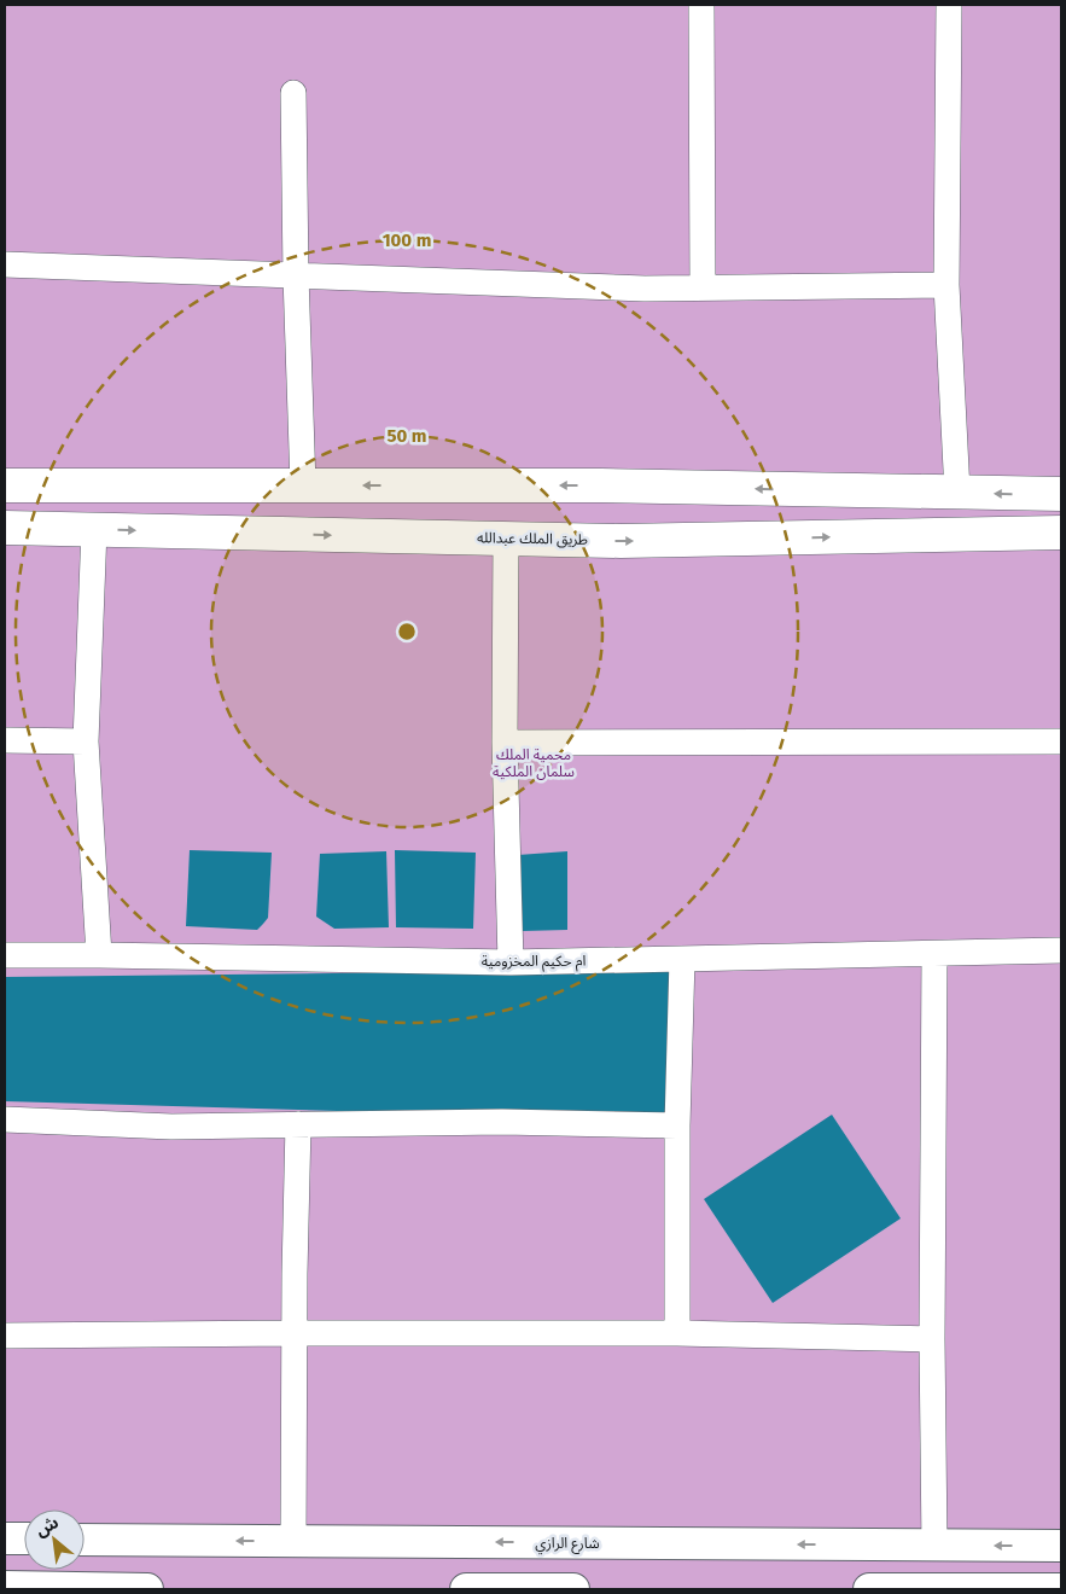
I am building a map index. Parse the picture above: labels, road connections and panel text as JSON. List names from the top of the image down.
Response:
{
  "streets": {
    "main road": ["طريق الملك عبدالله"],
    "street": ["ام حكيم المخزومية", "شارع الرازي"]
  },
  "parks": ["محمية الملك سلمان الملكية"],
  "north": "top left",
  "rings": ["100 m", "50 m"]
}
